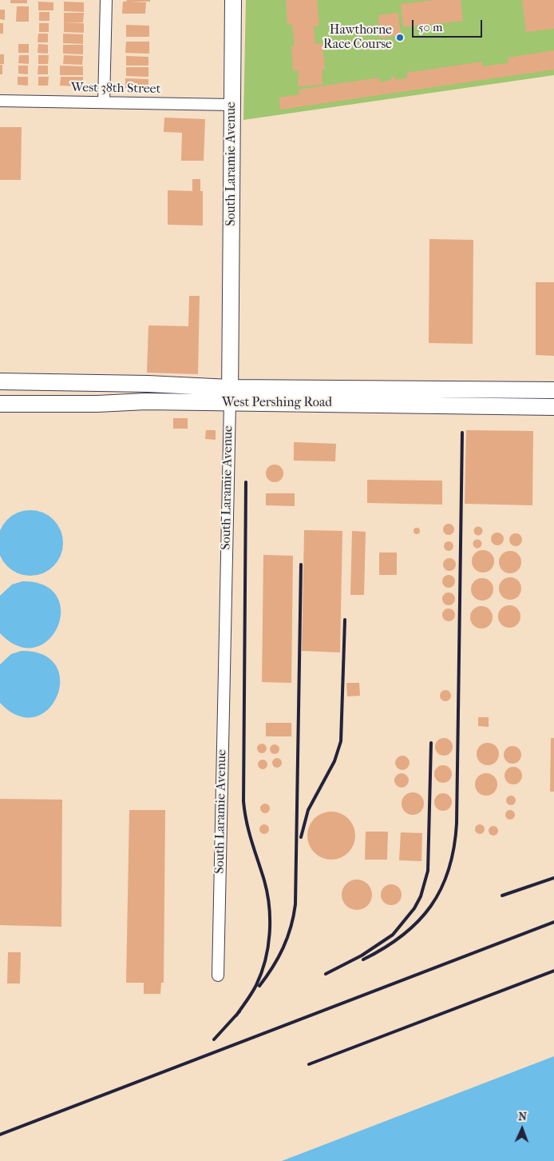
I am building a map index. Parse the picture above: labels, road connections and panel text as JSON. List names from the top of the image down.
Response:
{
  "streets": {
    "main road": ["South Laramie Avenue", "West Pershing Road"],
    "street": ["West 38th Street"]
  },
  "crossings": [
    ["West 38th Street", "South Laramie Avenue"],
    ["South Laramie Avenue", "West Pershing Road"]
  ],
  "places": ["Hawthorne Race Course"],
  "scale_bar": "50 m",
  "north": "top"
}
